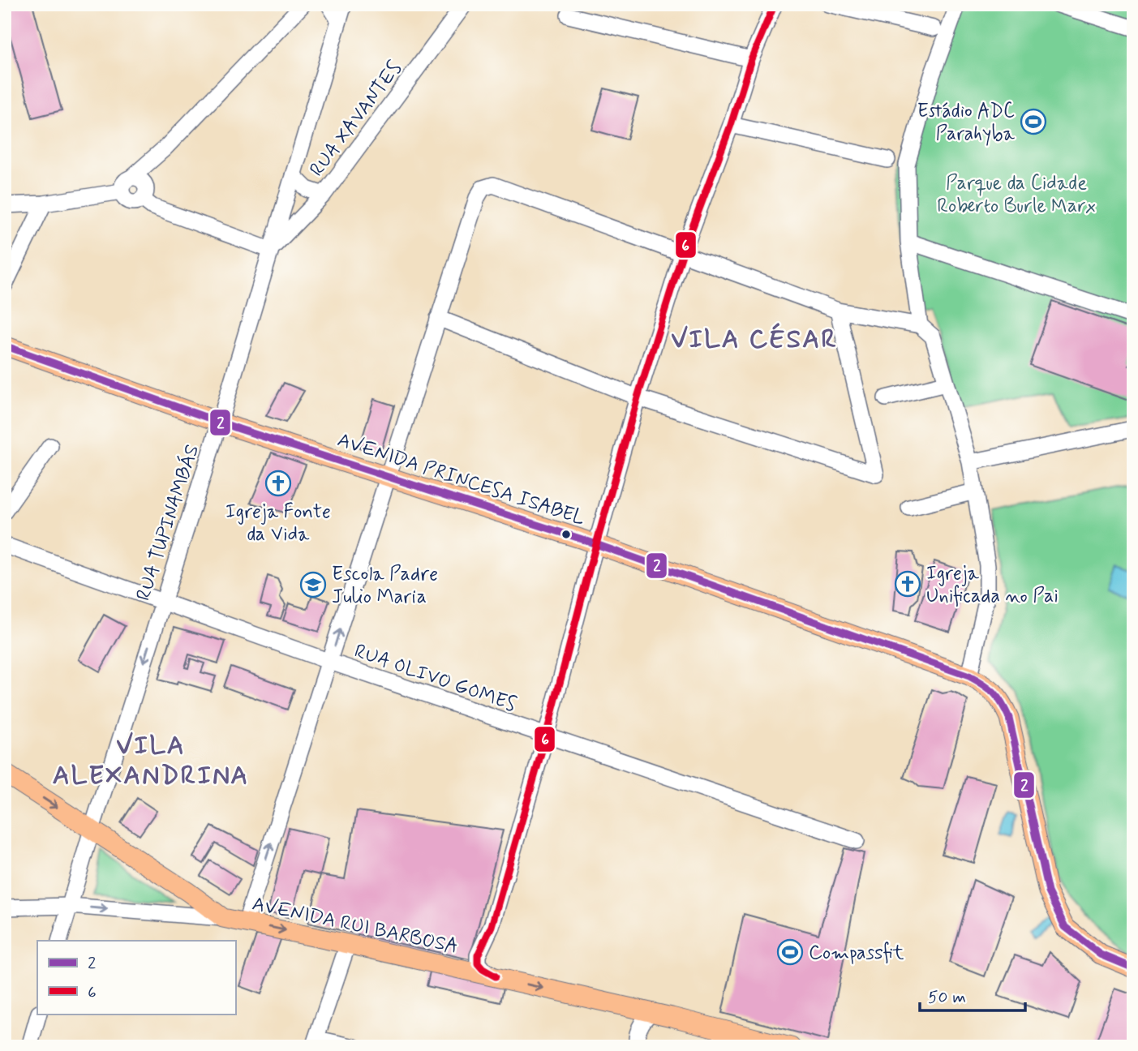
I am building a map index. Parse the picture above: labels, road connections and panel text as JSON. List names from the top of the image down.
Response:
{
  "streets": {
    "main road": ["AVENIDA PRINCESA ISABEL", "AVENIDA RUI BARBOSA"],
    "street": ["RUA XAVANTES", "RUA TUPINAMBÁS", "RUA OLIVO GOMES"]
  },
  "crossings": [
    ["RUA XAVANTES", "RUA TUPINAMBÁS"],
    ["AVENIDA PRINCESA ISABEL", "RUA TUPINAMBÁS"],
    ["RUA TUPINAMBÁS", "RUA OLIVO GOMES"],
    ["RUA TUPINAMBÁS", "AVENIDA RUI BARBOSA"]
  ],
  "districts": ["VILA CÉSAR", "VILA ALEXANDRINA"],
  "parks": ["Parque da Cidade Roberto Burle Marx"],
  "places": {
    "sports": ["Estádio ADC Parahyba", "Compassfit"],
    "church": ["Igreja Fonte da Vida", "Igreja Unificada no Pai"],
    "school or university": ["Escola Padre Julio Maria"]
  },
  "lines": ["transit line 6", "transit line 2"],
  "legend": ["2", "6"],
  "scale_bar": "50 m"
}
